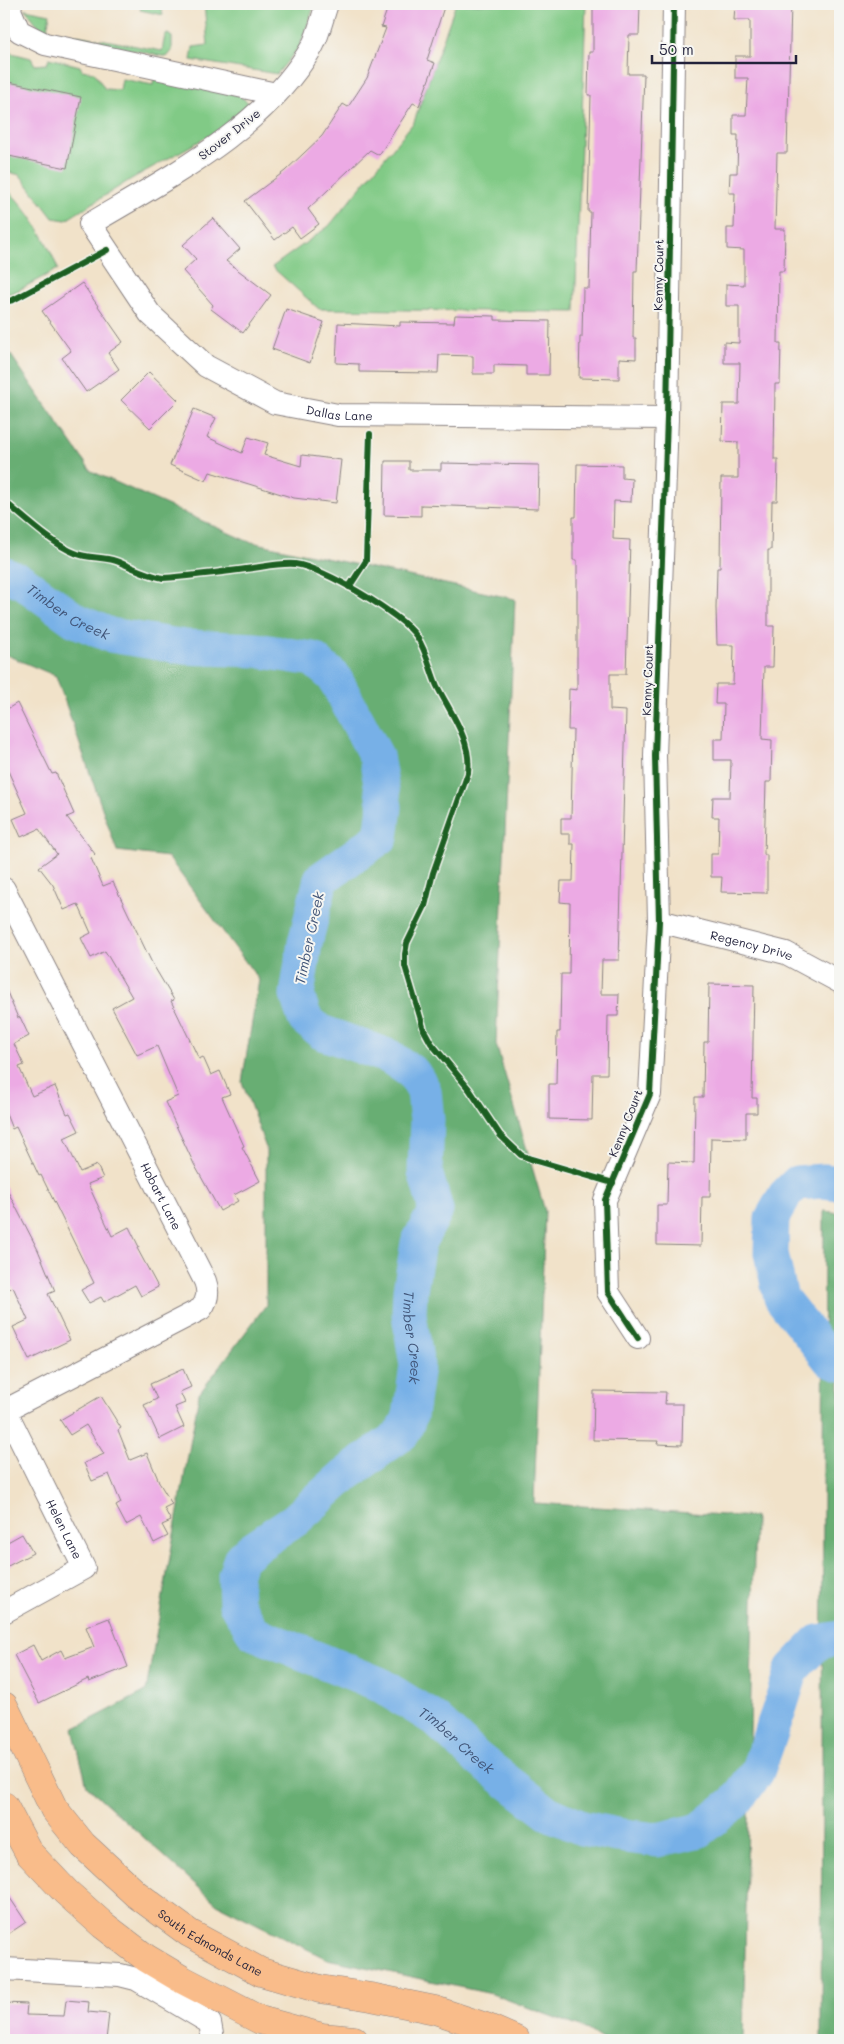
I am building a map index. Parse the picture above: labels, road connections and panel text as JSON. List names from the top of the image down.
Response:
{
  "streets": {
    "main road": ["South Edmonds Lane"],
    "street": [
      "Stover Drive",
      "Kenny Court",
      "Dallas Lane",
      "Regency Drive",
      "Hobart Lane",
      "Helen Lane"
    ]
  },
  "crossings": [
    ["Stover Drive", "Dallas Lane"],
    ["Kenny Court", "Dallas Lane"],
    ["Kenny Court", "Regency Drive"],
    ["Hobart Lane", "Helen Lane"]
  ],
  "water": ["Timber Creek"],
  "scale_bar": "50 m"
}
